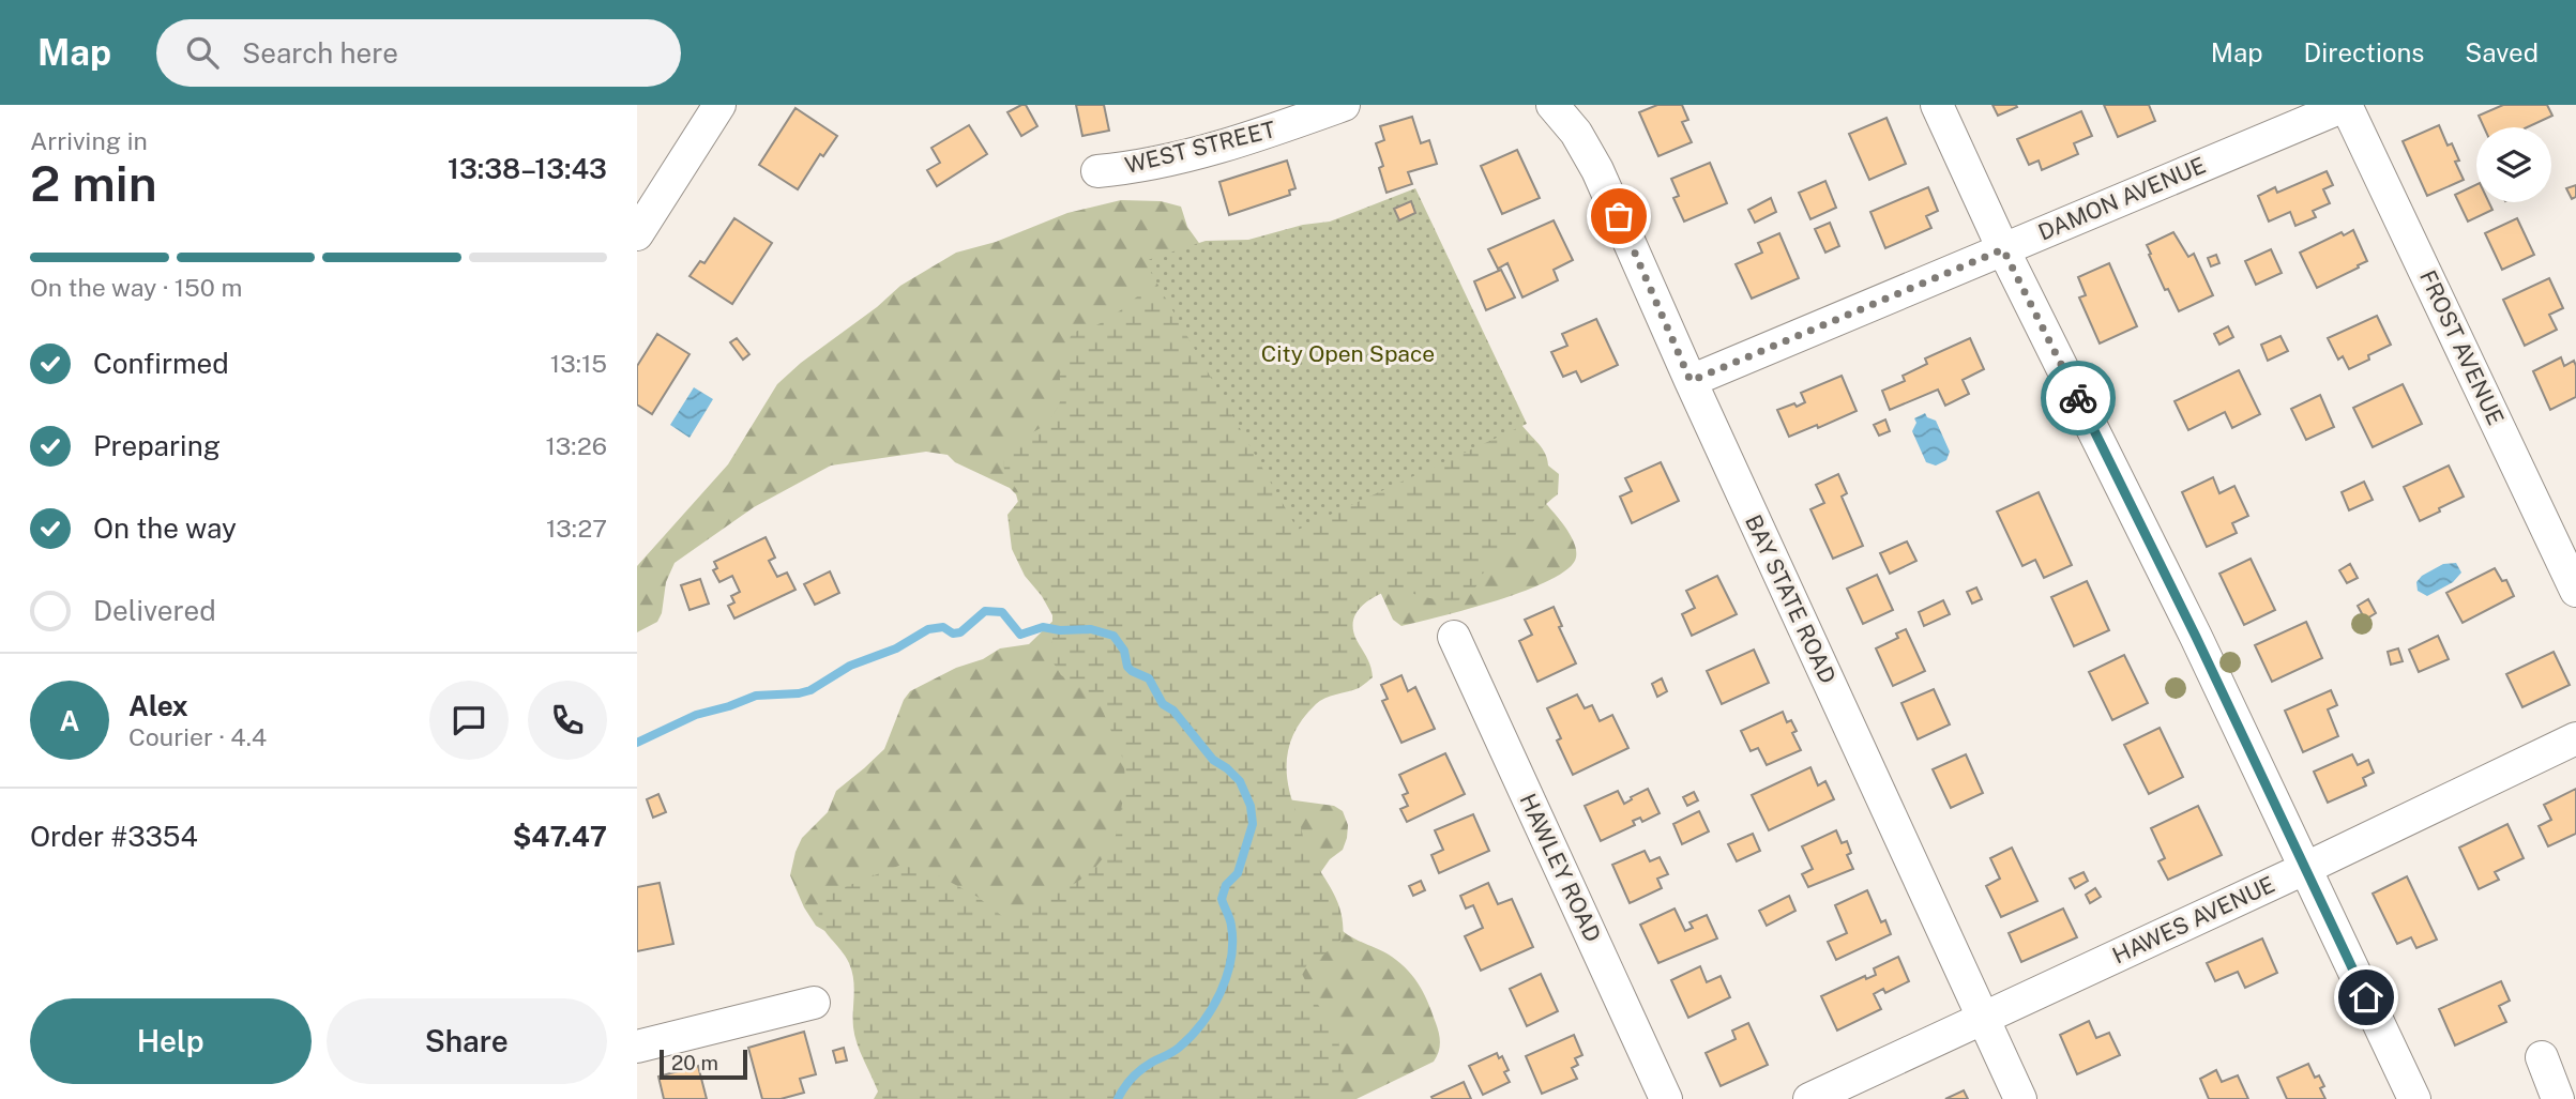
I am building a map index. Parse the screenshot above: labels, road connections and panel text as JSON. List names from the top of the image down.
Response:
{
  "streets": {
    "street": [
      "WEST STREET",
      "DAMON AVENUE",
      "FROST AVENUE",
      "BAY STATE ROAD",
      "HAWLEY ROAD",
      "HAWES AVENUE"
    ]
  },
  "crossings": [
    ["DAMON AVENUE", "FROST AVENUE"],
    ["DAMON AVENUE", "BAY STATE ROAD"],
    ["BAY STATE ROAD", "HAWES AVENUE"]
  ],
  "parks": ["City Open Space"],
  "scale_bar": "20 m",
  "page": {
    "header": "Map",
    "search": "Search here",
    "nav": ["Map", "Directions", "Saved"],
    "heading": ["2 min", "Arriving in", "13:38–13:43"],
    "panel": [
      "Alex",
      "Courier · 4.4",
      "Order #3354",
      "$47.47"
    ],
    "bar": "On the way · 150 m",
    "list": [
      ["Confirmed", "13:15"],
      ["Preparing", "13:26"],
      ["On the way", "13:27"],
      "Delivered"
    ],
    "round": "A",
    "buttons": ["Help", "Share"],
    "scale": "20 m"
  }
}
